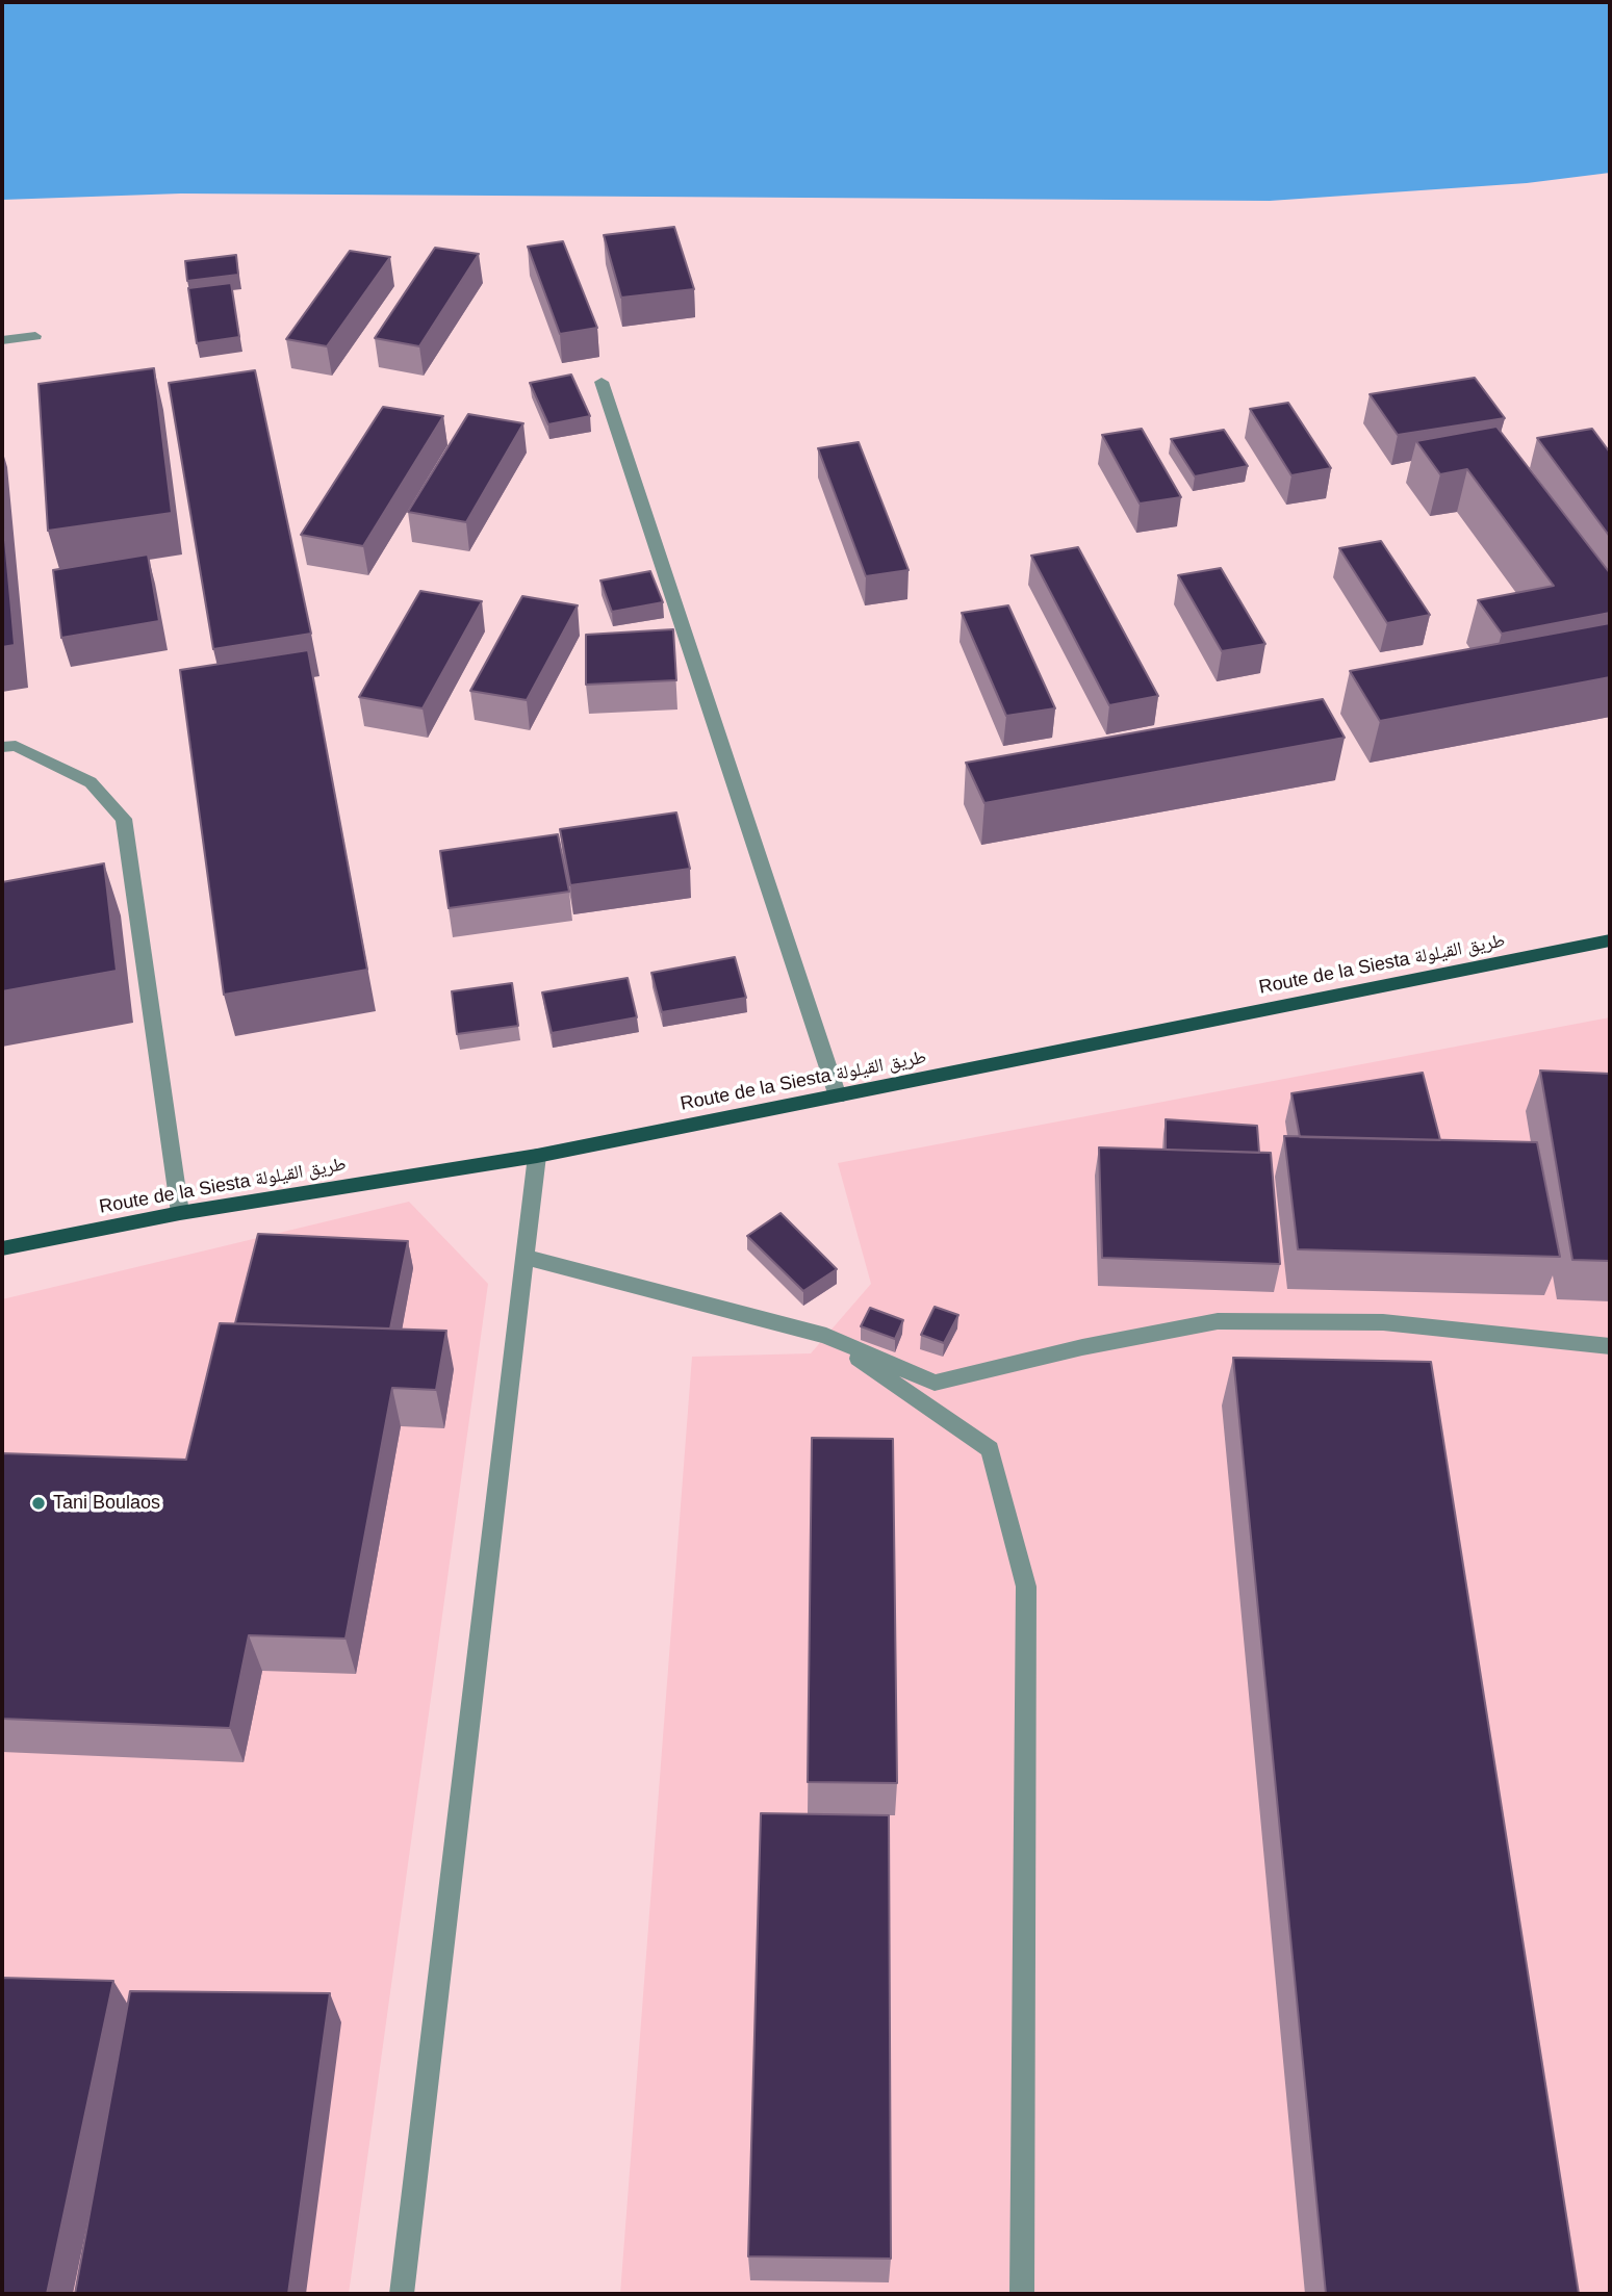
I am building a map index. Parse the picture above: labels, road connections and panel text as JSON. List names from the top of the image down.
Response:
{
  "streets": {
    "main road": ["Route de la Siesta طريق القيلولة"]
  },
  "places": ["Tani Boulaos"]
}
